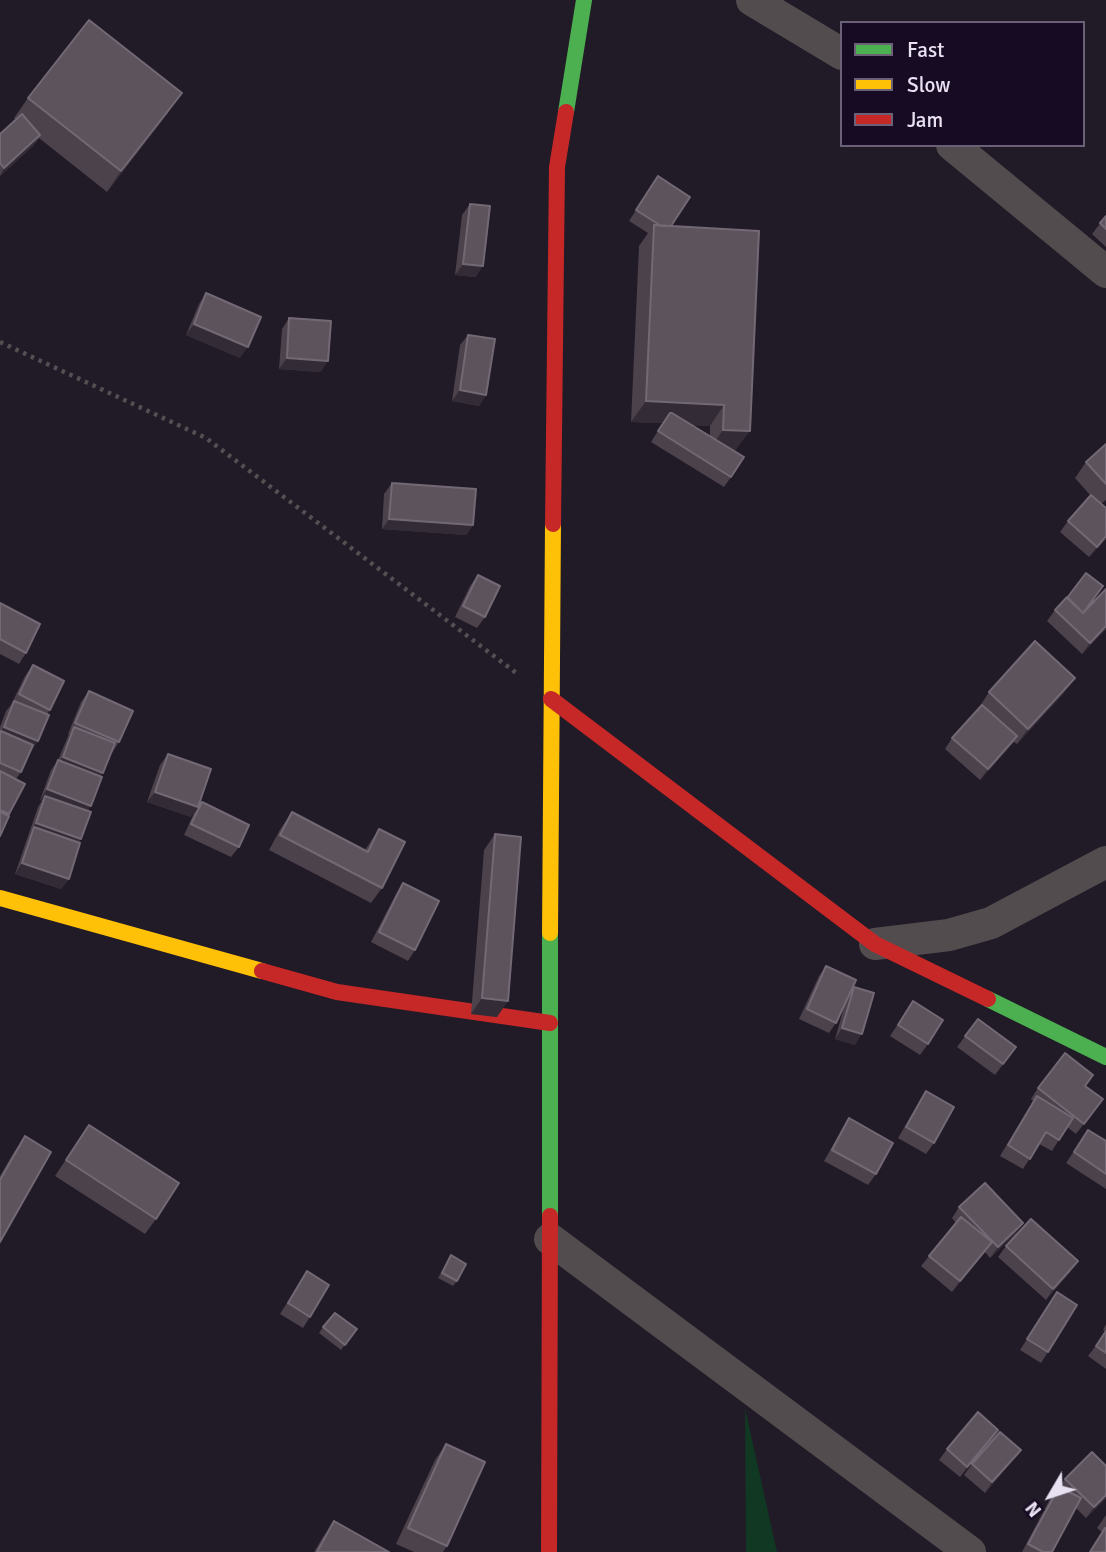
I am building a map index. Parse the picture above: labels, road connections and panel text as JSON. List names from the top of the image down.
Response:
{
  "legend": ["Fast", "Slow", "Jam"],
  "north": "bottom left"
}
